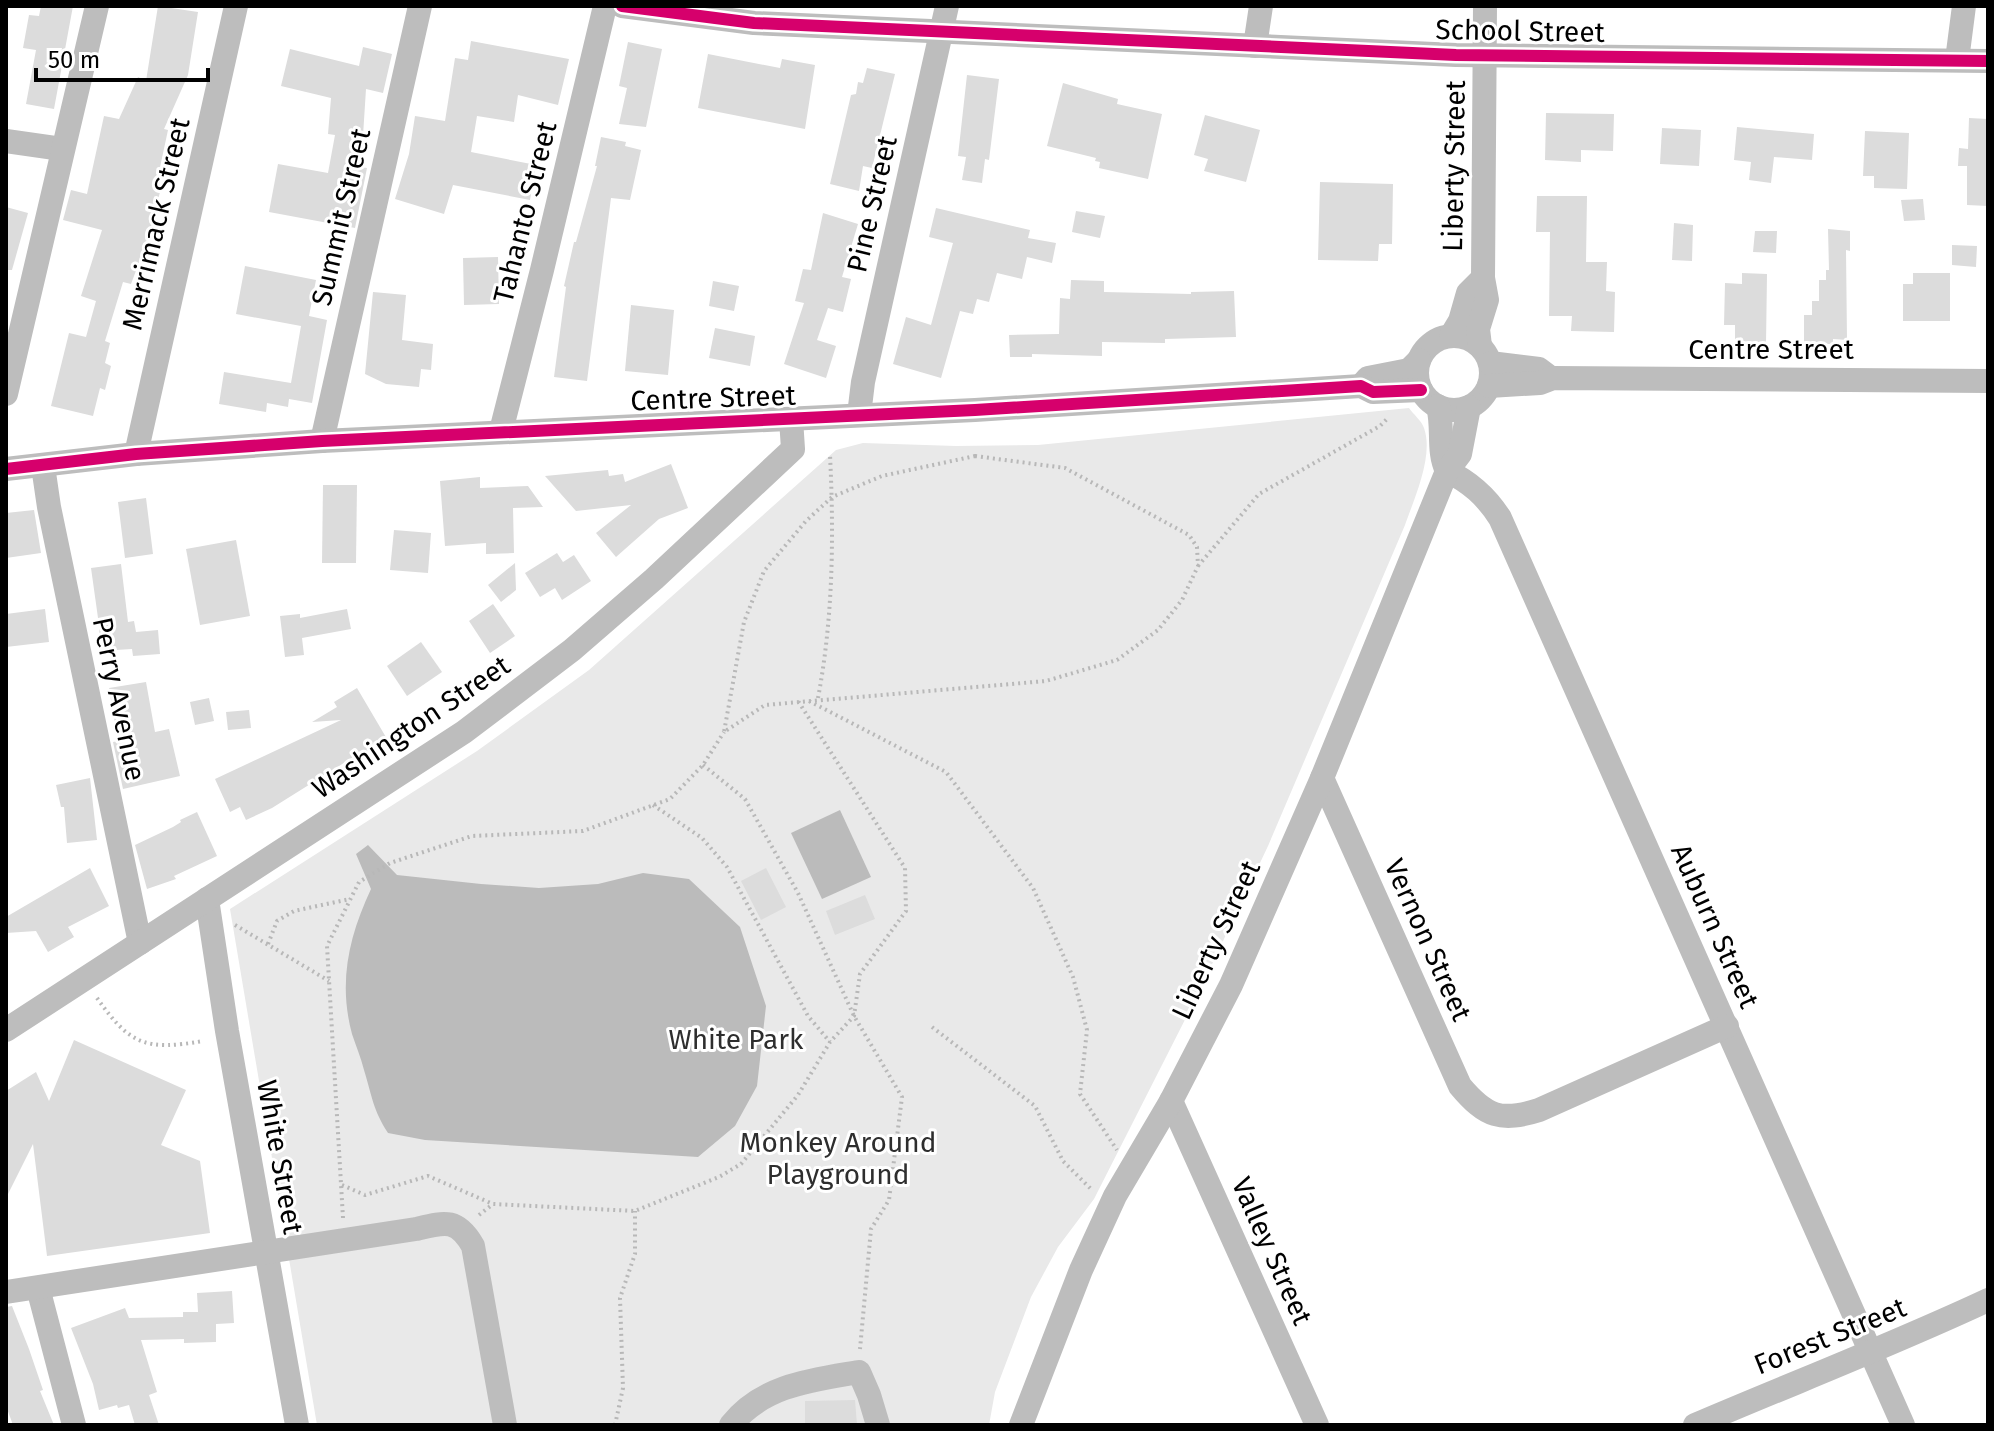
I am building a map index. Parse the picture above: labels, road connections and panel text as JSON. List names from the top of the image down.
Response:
{
  "streets": {
    "street": [
      "School Street",
      "Liberty Street",
      "Pine Street",
      "Tahanto Street",
      "Summit Street",
      "Merrimack Street",
      "Centre Street",
      "Perry Avenue",
      "Washington Street",
      "Auburn Street",
      "Vernon Street",
      "White Street",
      "Valley Street",
      "Forest Street"
    ]
  },
  "crossings": [
    ["School Street", "Liberty Street"],
    ["School Street", "Pine Street"],
    ["Liberty Street", "Centre Street"],
    ["Liberty Street", "Auburn Street"],
    ["Liberty Street", "Vernon Street"],
    ["Liberty Street", "Valley Street"],
    ["Pine Street", "Centre Street"],
    ["Tahanto Street", "Centre Street"],
    ["Summit Street", "Centre Street"],
    ["Merrimack Street", "Centre Street"],
    ["Centre Street", "Perry Avenue"],
    ["Centre Street", "Washington Street"],
    ["Perry Avenue", "Washington Street"],
    ["Washington Street", "White Street"],
    ["Auburn Street", "Vernon Street"],
    ["Auburn Street", "Forest Street"]
  ],
  "parks": ["White Park", "Monkey Around Playground"],
  "scale_bar": "50 m"
}
